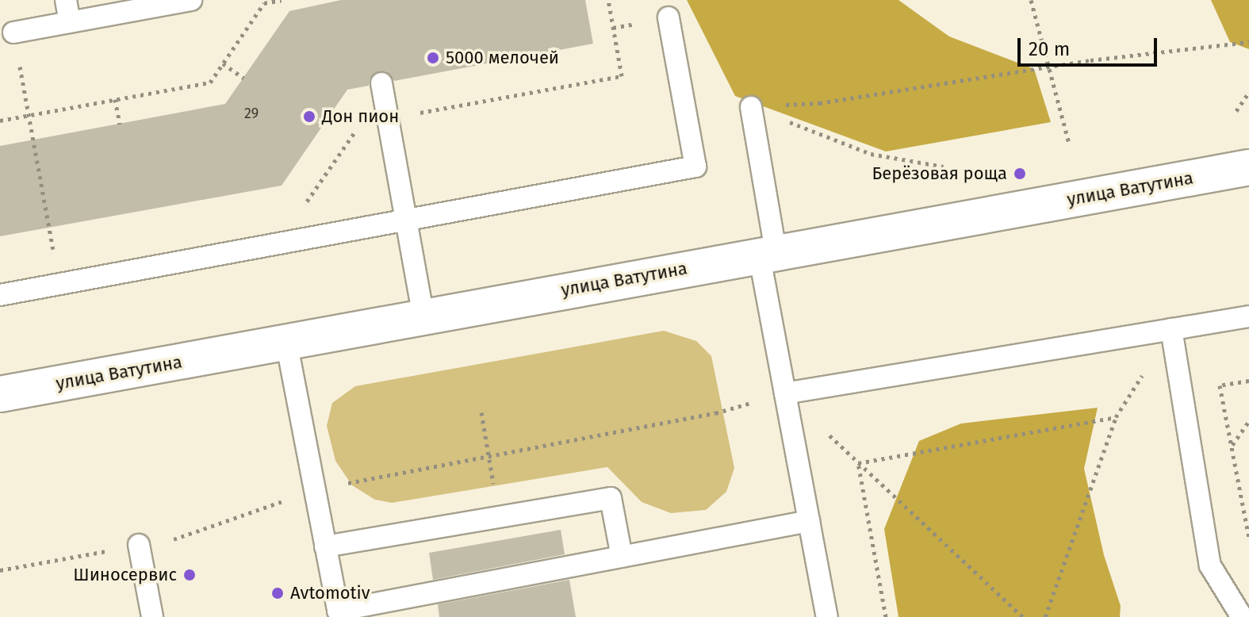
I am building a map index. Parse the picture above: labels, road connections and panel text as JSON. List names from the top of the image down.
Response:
{
  "streets": {
    "main road": ["улица Ватутина"]
  },
  "places": [
    "5000 мелочей",
    "Дон пион",
    "Берёзовая роща",
    "Шиносервис",
    "Avtomotiv"
  ],
  "house_numbers": ["29"],
  "scale_bar": "20 m"
}
